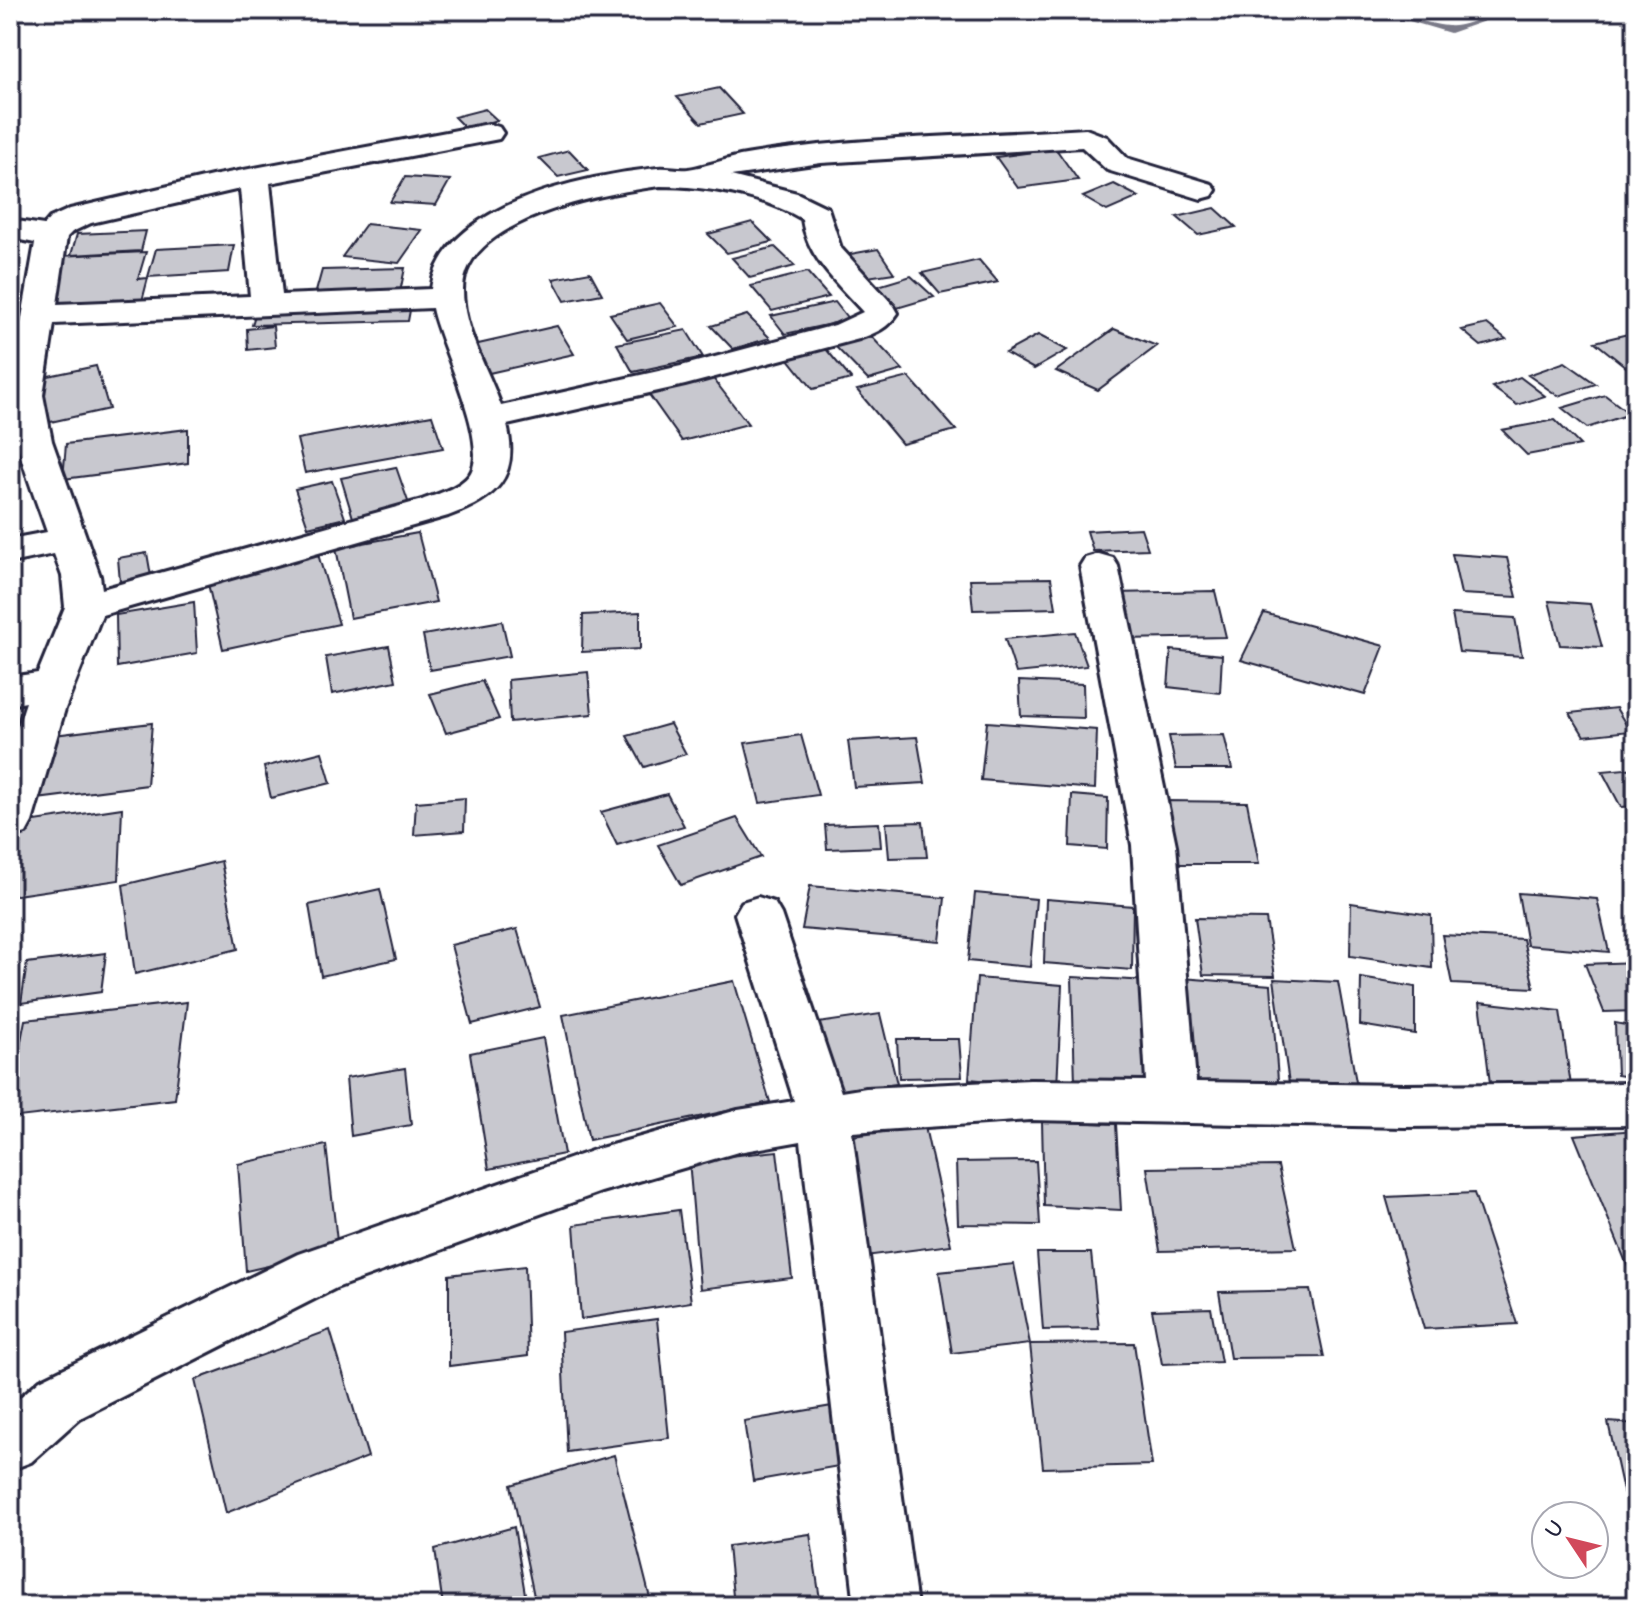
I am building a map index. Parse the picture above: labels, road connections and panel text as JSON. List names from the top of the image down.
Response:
{
  "north": "top left"
}
